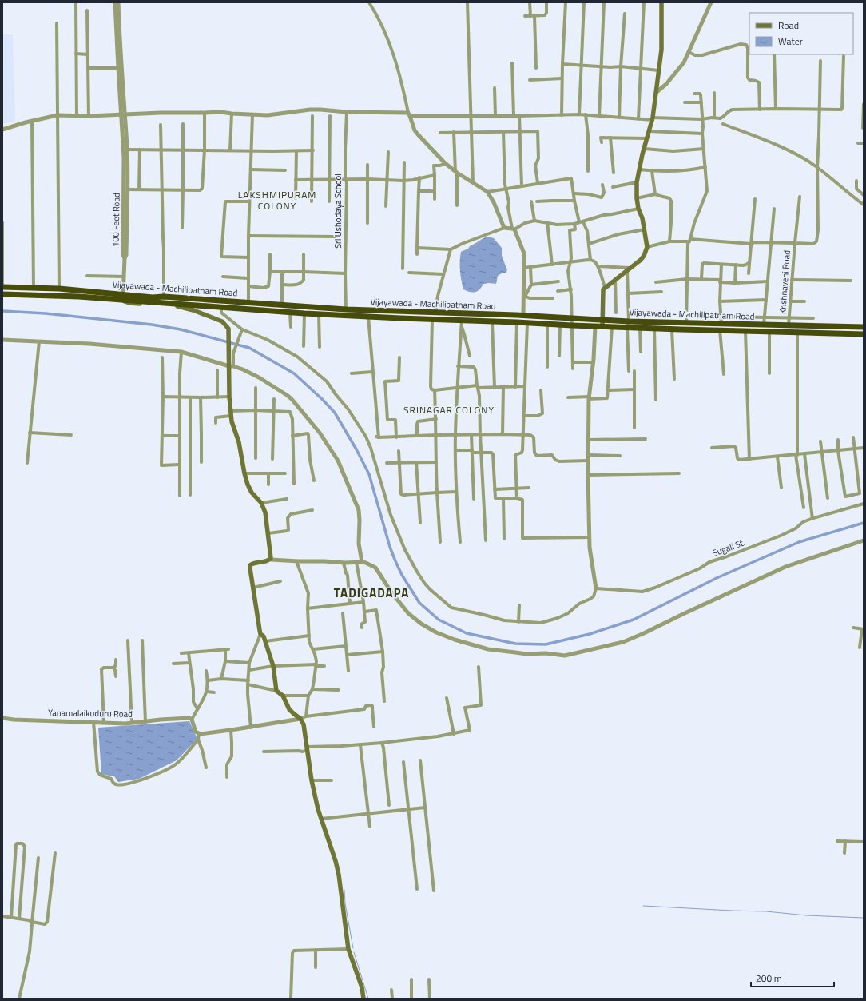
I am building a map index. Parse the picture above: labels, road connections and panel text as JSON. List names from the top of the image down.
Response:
{
  "streets": {
    "highway": ["Vijayawada - Machilipatnam Road"],
    "street": [
      "Sri Ushodaya School",
      "100 Feet Road",
      "Krishnaveni Road",
      "Sugali St.",
      "Yanamalaikuduru Road"
    ]
  },
  "crossings": [
    ["Sri Ushodaya School", "Vijayawada - Machilipatnam Road"],
    ["Krishnaveni Road", "Vijayawada - Machilipatnam Road"]
  ],
  "districts": ["LAKSHMIPURAM COLONY", "SRINAGAR COLONY", "TADIGADAPA"],
  "legend": ["Road", "Water"],
  "scale_bar": "200 m"
}
